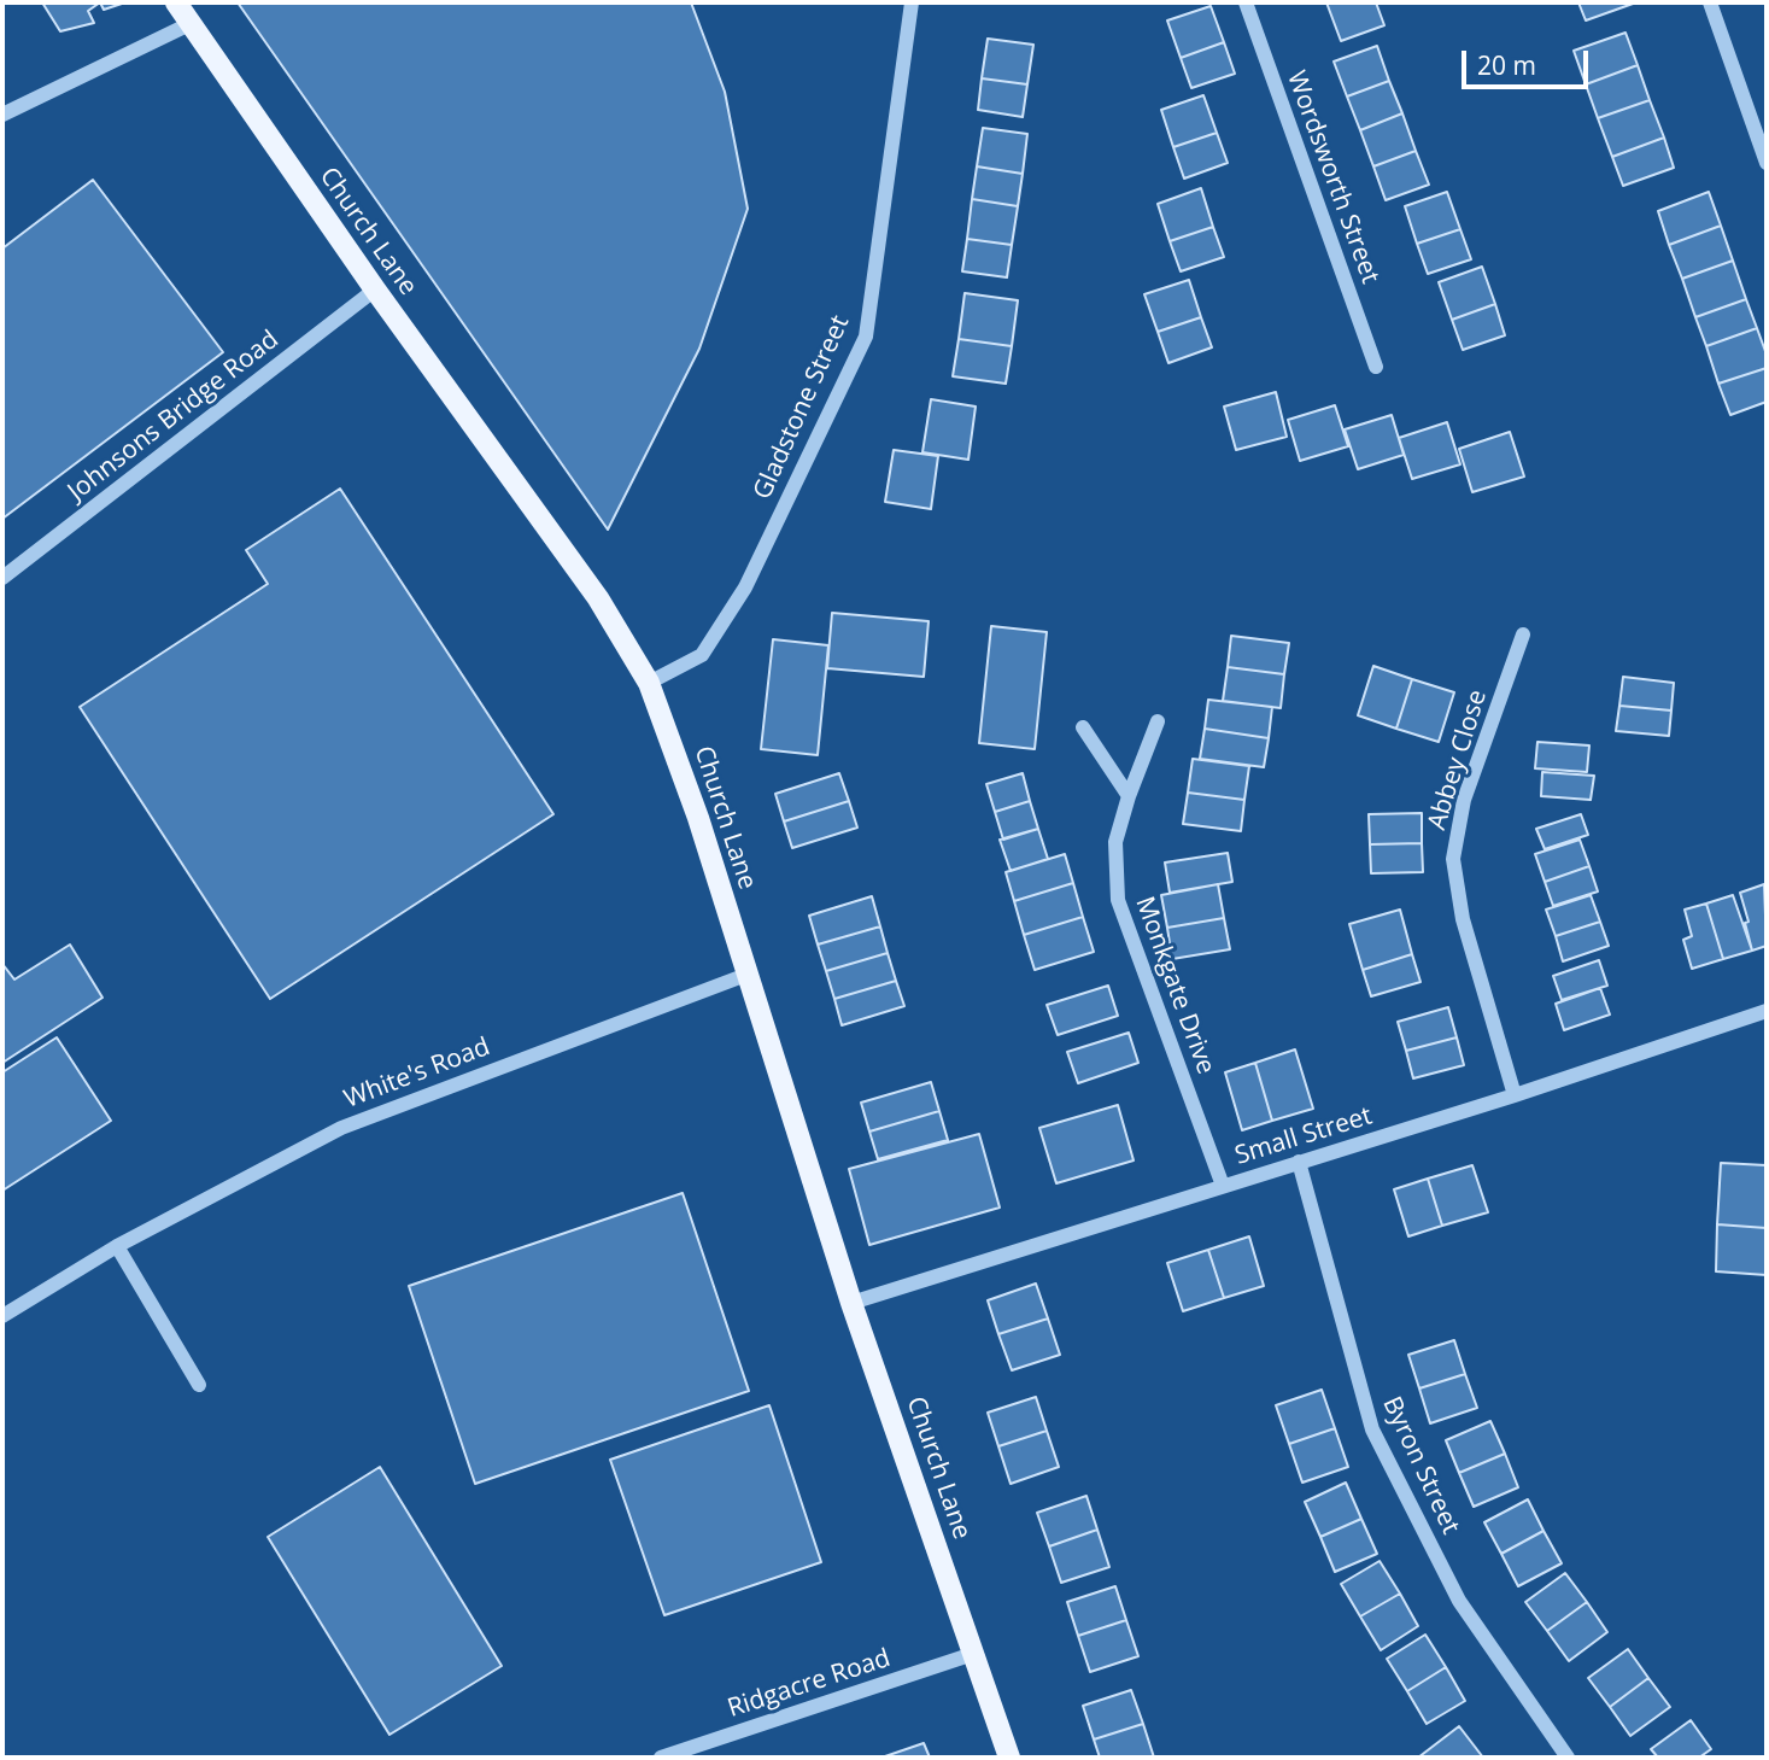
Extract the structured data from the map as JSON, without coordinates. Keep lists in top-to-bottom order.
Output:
{
  "streets": {
    "main road": ["Church Lane"],
    "street": [
      "Wordsworth Street",
      "Gladstone Street",
      "Johnsons Bridge Road",
      "Abbey Close",
      "Monkgate Drive",
      "White's Road",
      "Small Street",
      "Byron Street",
      "Ridgacre Road"
    ]
  },
  "crossings": [
    ["Church Lane", "Gladstone Street"],
    ["Church Lane", "Johnsons Bridge Road"],
    ["Church Lane", "White's Road"],
    ["Church Lane", "Small Street"],
    ["Church Lane", "Ridgacre Road"],
    ["Abbey Close", "Small Street"],
    ["Monkgate Drive", "Small Street"],
    ["Small Street", "Byron Street"]
  ],
  "scale_bar": "20 m"
}
